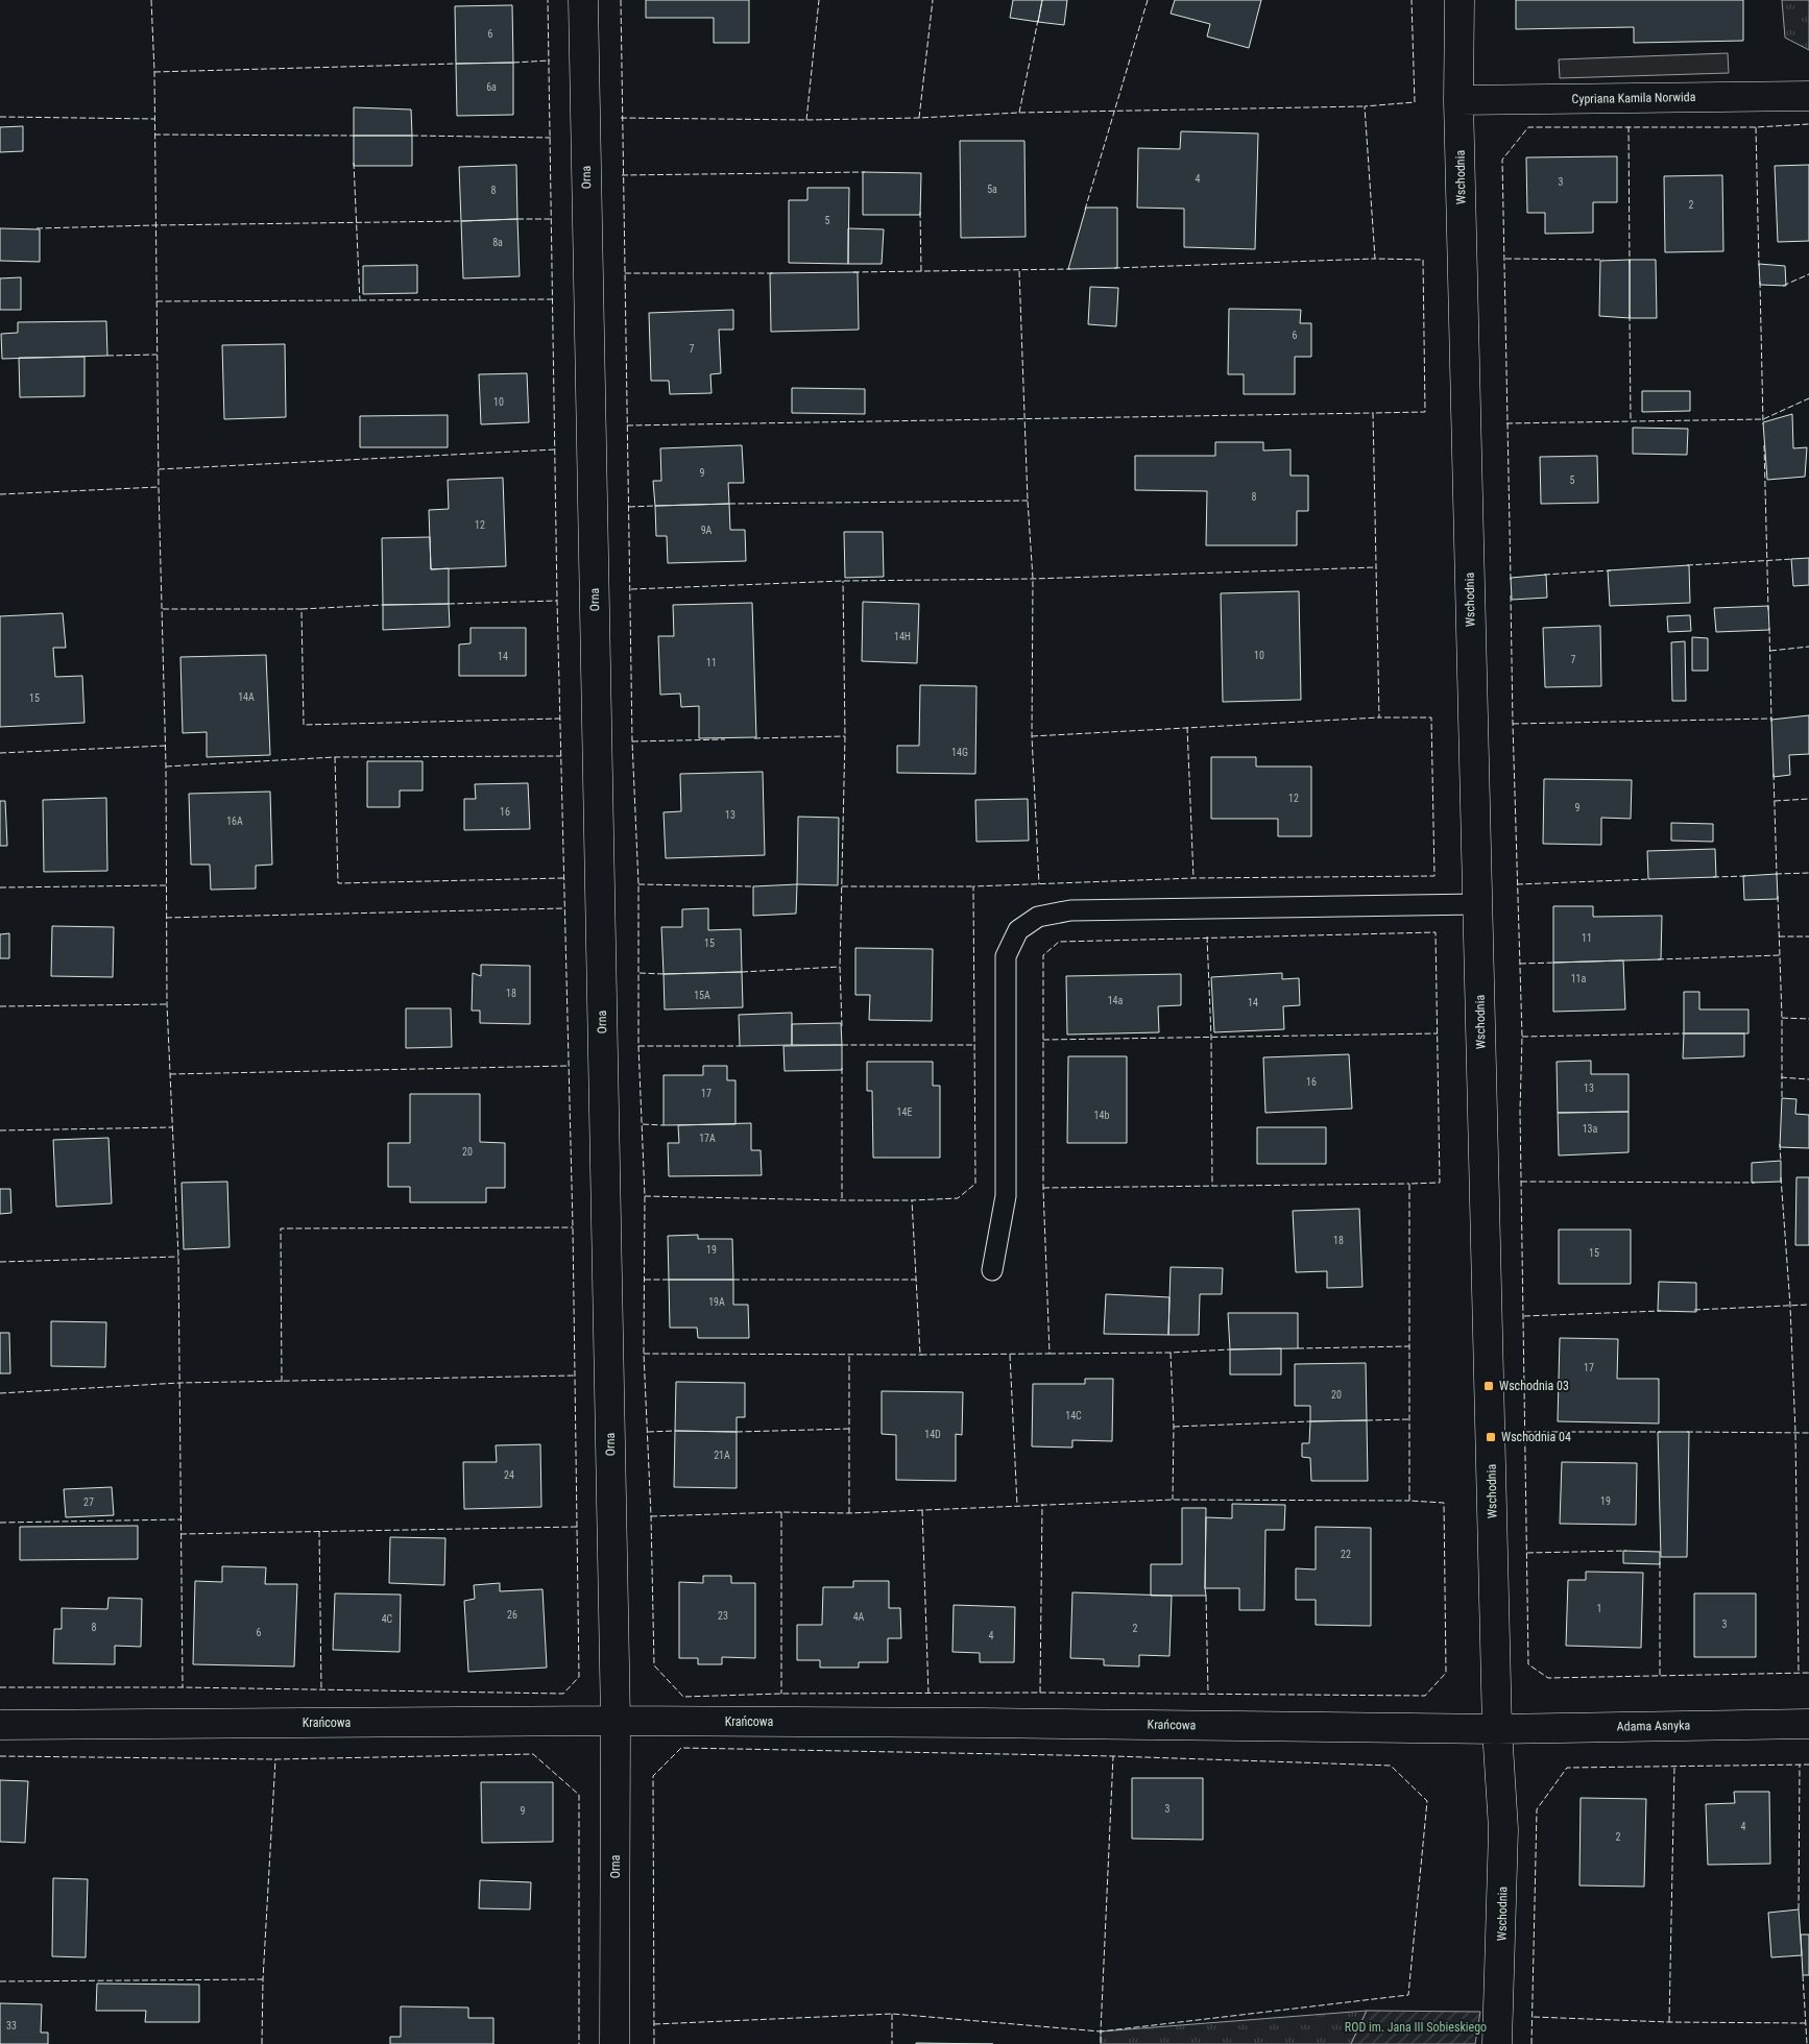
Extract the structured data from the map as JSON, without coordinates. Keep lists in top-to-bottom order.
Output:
{
  "streets": {
    "street": [
      "Cypriana Kamila Norwida",
      "Orna",
      "Wschodnia",
      "Krańcowa",
      "Adama Asnyka"
    ]
  },
  "crossings": [
    ["Cypriana Kamila Norwida", "Wschodnia"],
    ["Orna", "Krańcowa"],
    ["Wschodnia", "Krańcowa"],
    ["Wschodnia", "Adama Asnyka"],
    ["Krańcowa", "Adama Asnyka"]
  ],
  "parks": ["ROD im. Jana III Sobieskiego"],
  "places": {
    "transit": ["Wschodnia 03", "Wschodnia 04"]
  },
  "house_numbers": [
    "6",
    "6a",
    "4",
    "3",
    "5a",
    "8",
    "2",
    "5",
    "8a",
    "6",
    "7",
    "10",
    "9",
    "5",
    "8",
    "12",
    "9A",
    "14H",
    "10",
    "14",
    "7",
    "11",
    "14A",
    "15",
    "14G",
    "12",
    "9",
    "16",
    "13",
    "16A",
    "11",
    "15",
    "11a",
    "18",
    "15A",
    "14a",
    "14",
    "16",
    "13",
    "17",
    "14E",
    "14b",
    "13a",
    "17A",
    "20",
    "18",
    "19",
    "15",
    "19A",
    "17",
    "20",
    "14C",
    "14D",
    "21A",
    "24",
    "19",
    "27",
    "22",
    "1",
    "26",
    "23",
    "4A",
    "4C",
    "3",
    "8",
    "2",
    "6",
    "4",
    "3",
    "9",
    "4",
    "2",
    "33"
  ]
}
